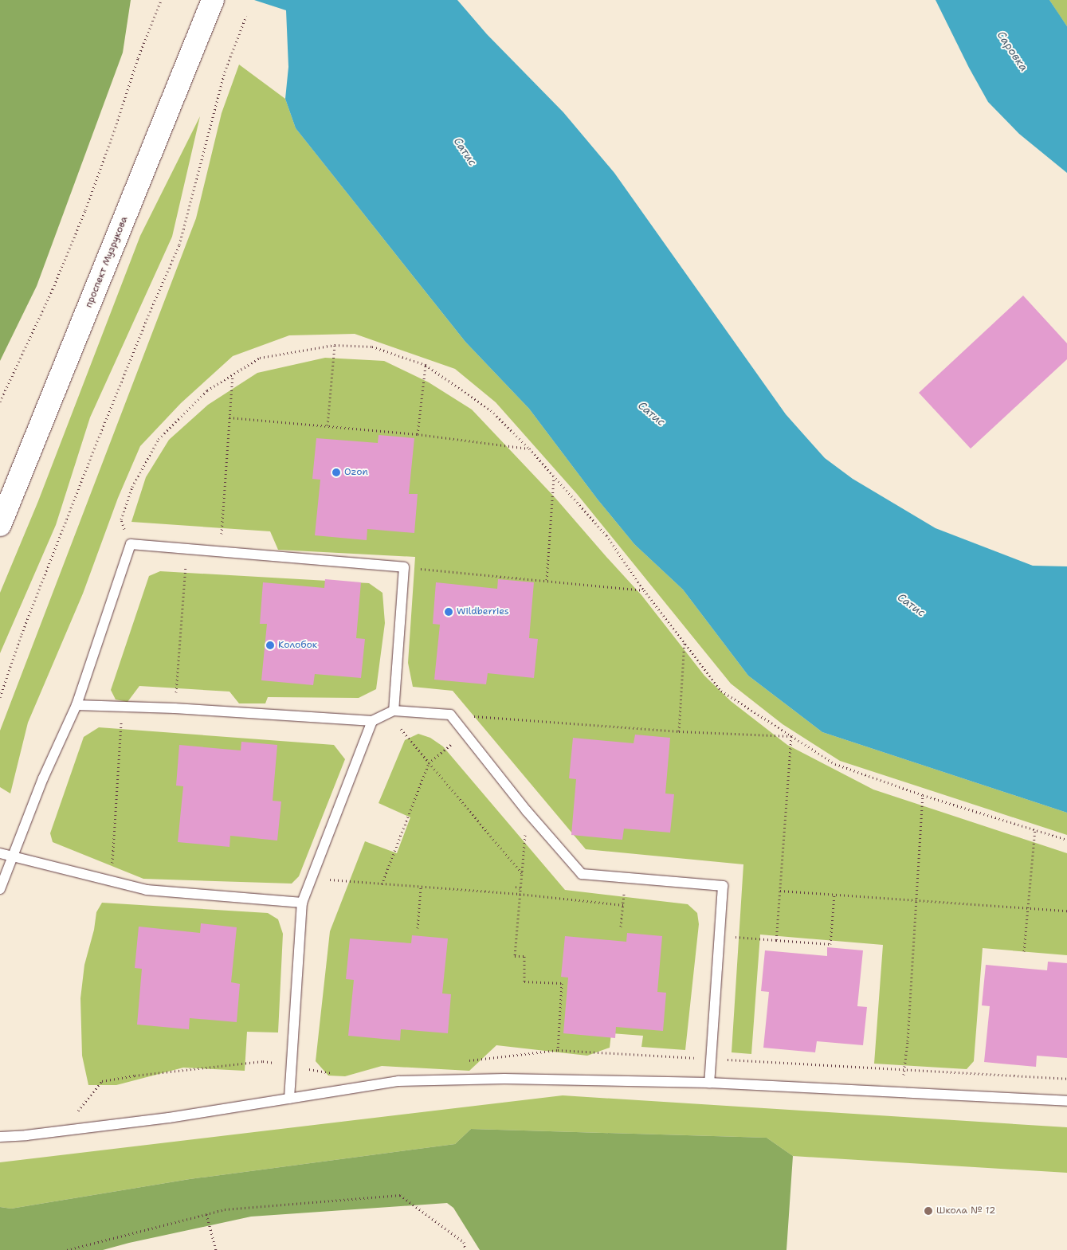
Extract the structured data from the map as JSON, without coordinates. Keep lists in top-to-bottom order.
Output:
{
  "streets": {
    "main road": ["проспект Музрукова"]
  },
  "water": ["Саровка", "Сатис"],
  "places": [
    "Ozon",
    "Wildberries",
    "Колобок",
    "Школа № 12"
  ]
}
